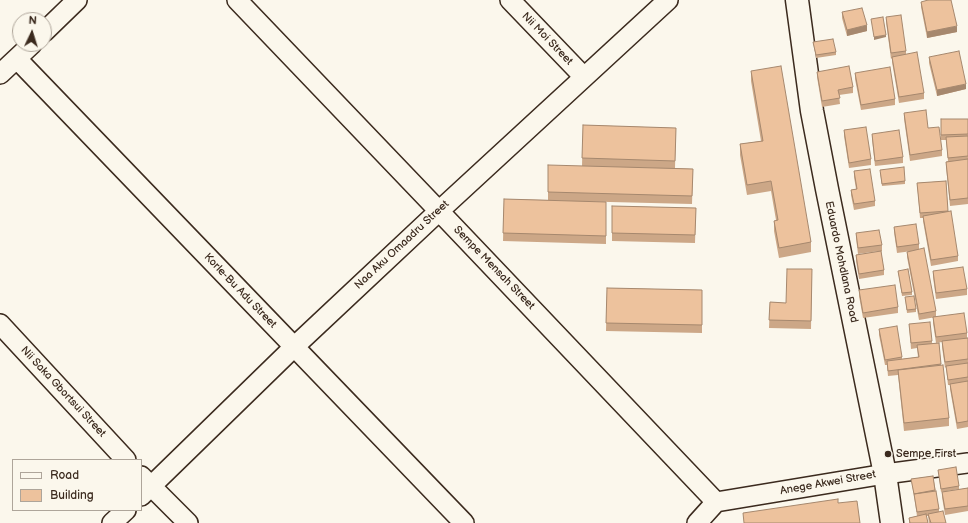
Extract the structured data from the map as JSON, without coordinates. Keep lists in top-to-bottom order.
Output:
{
  "streets": {
    "main road": ["Eduardo Mohdlana Road"],
    "street": [
      "Nii Moi Street",
      "Naa Aku Omaadru Street",
      "Sempe Mensah Street",
      "Korle-Bu Adu Street",
      "Nii Saka Gbortsui Street",
      "Anege Akwei Street"
    ]
  },
  "crossings": [
    ["Nii Moi Street", "Naa Aku Omaadru Street"],
    ["Naa Aku Omaadru Street", "Sempe Mensah Street"],
    ["Naa Aku Omaadru Street", "Korle-Bu Adu Street"],
    ["Eduardo Mohdlana Road", "Anege Akwei Street"],
    ["Sempe Mensah Street", "Anege Akwei Street"]
  ],
  "places": ["Sempe First"],
  "legend": ["Road", "Building"],
  "north": "top"
}
